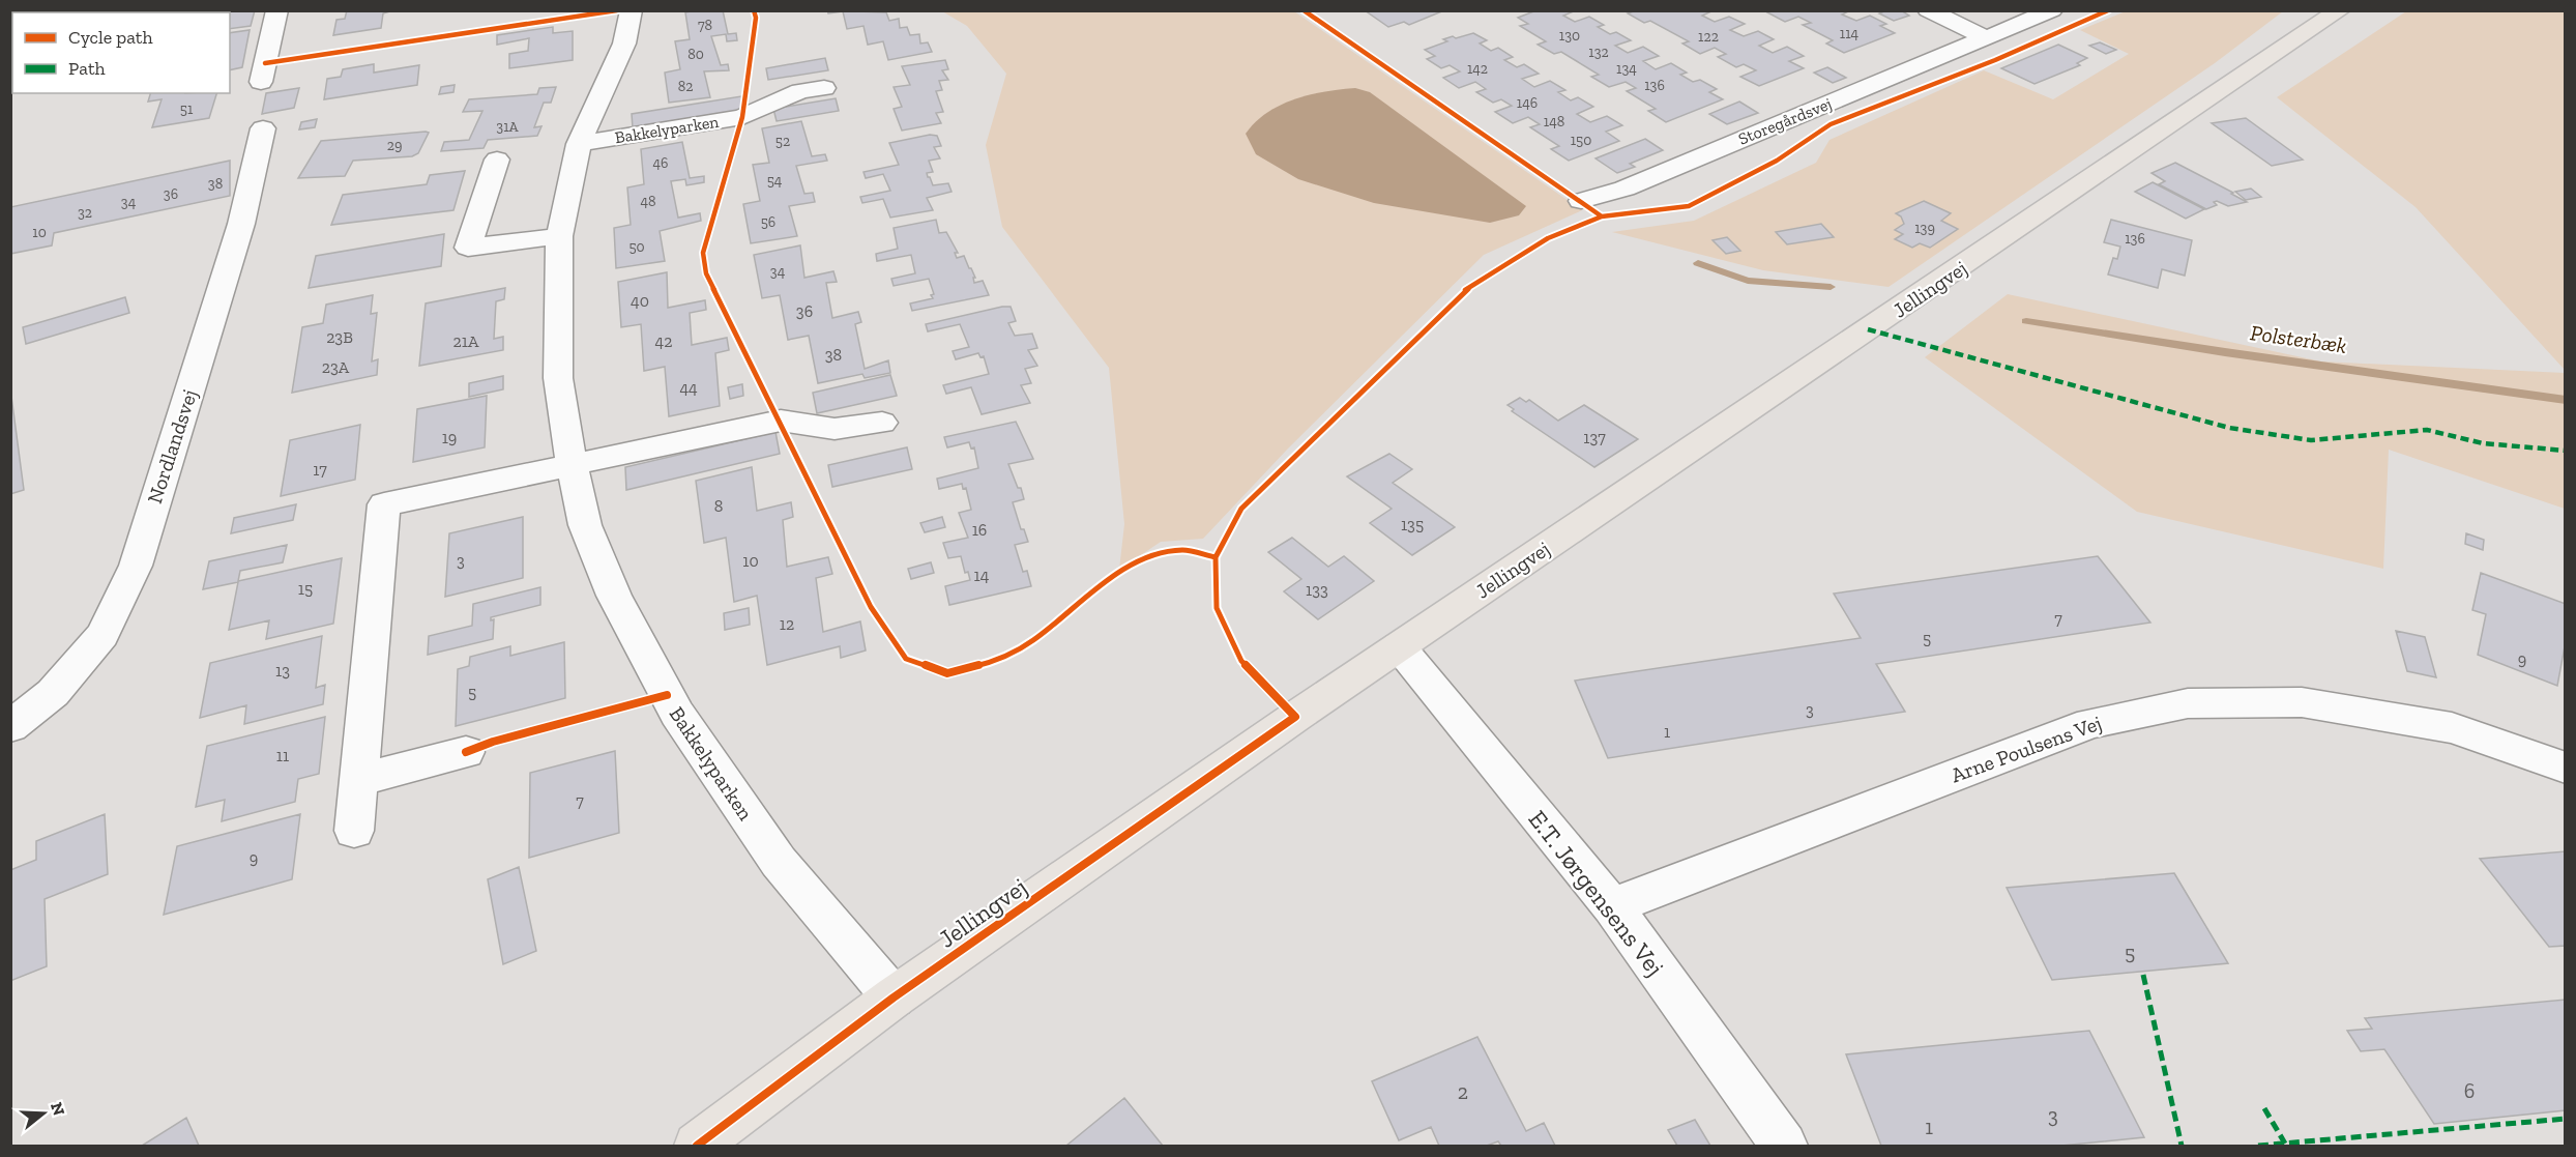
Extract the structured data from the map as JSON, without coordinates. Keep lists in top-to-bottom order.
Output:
{
  "streets": {
    "main road": ["Jellingvej"],
    "street": [
      "Storegårdsvej",
      "Bakkelyparken",
      "Nordlandsvej",
      "Arne Poulsens Vej",
      "E.T. Jørgensens Vej"
    ]
  },
  "crossings": [
    ["Bakkelyparken", "Jellingvej"],
    ["Jellingvej", "E.T. Jørgensens Vej"],
    ["Arne Poulsens Vej", "E.T. Jørgensens Vej"]
  ],
  "water": ["Polsterbæk"],
  "house_numbers": [
    "78",
    "114",
    "130",
    "122",
    "132",
    "80",
    "142",
    "134",
    "136",
    "82",
    "146",
    "51",
    "148",
    "31A",
    "150",
    "52",
    "29",
    "46",
    "54",
    "38",
    "36",
    "48",
    "34",
    "32",
    "56",
    "139",
    "10",
    "136",
    "50",
    "34",
    "40",
    "36",
    "23B",
    "21A",
    "42",
    "38",
    "23A",
    "44",
    "19",
    "137",
    "17",
    "8",
    "135",
    "16",
    "3",
    "10",
    "14",
    "15",
    "133",
    "7",
    "12",
    "5",
    "9",
    "13",
    "5",
    "3",
    "1",
    "11",
    "7",
    "9",
    "5",
    "6",
    "2",
    "3",
    "1"
  ],
  "legend": ["Cycle path", "Path"],
  "north": "right"
}
